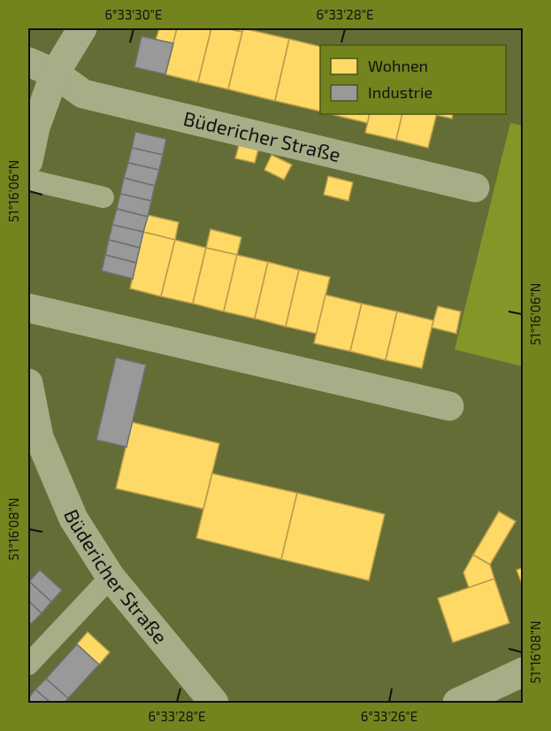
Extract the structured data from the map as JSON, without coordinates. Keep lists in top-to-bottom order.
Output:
{
  "streets": {
    "street": ["Büdericher Straße"]
  },
  "legend": ["Wohnen", "Industrie"],
  "coordinates": [
    "6°33'30\"E",
    "6°33'28\"E",
    "51°16'06\"N",
    "51°16'08\"N",
    "6°33'26\"E"
  ]
}
